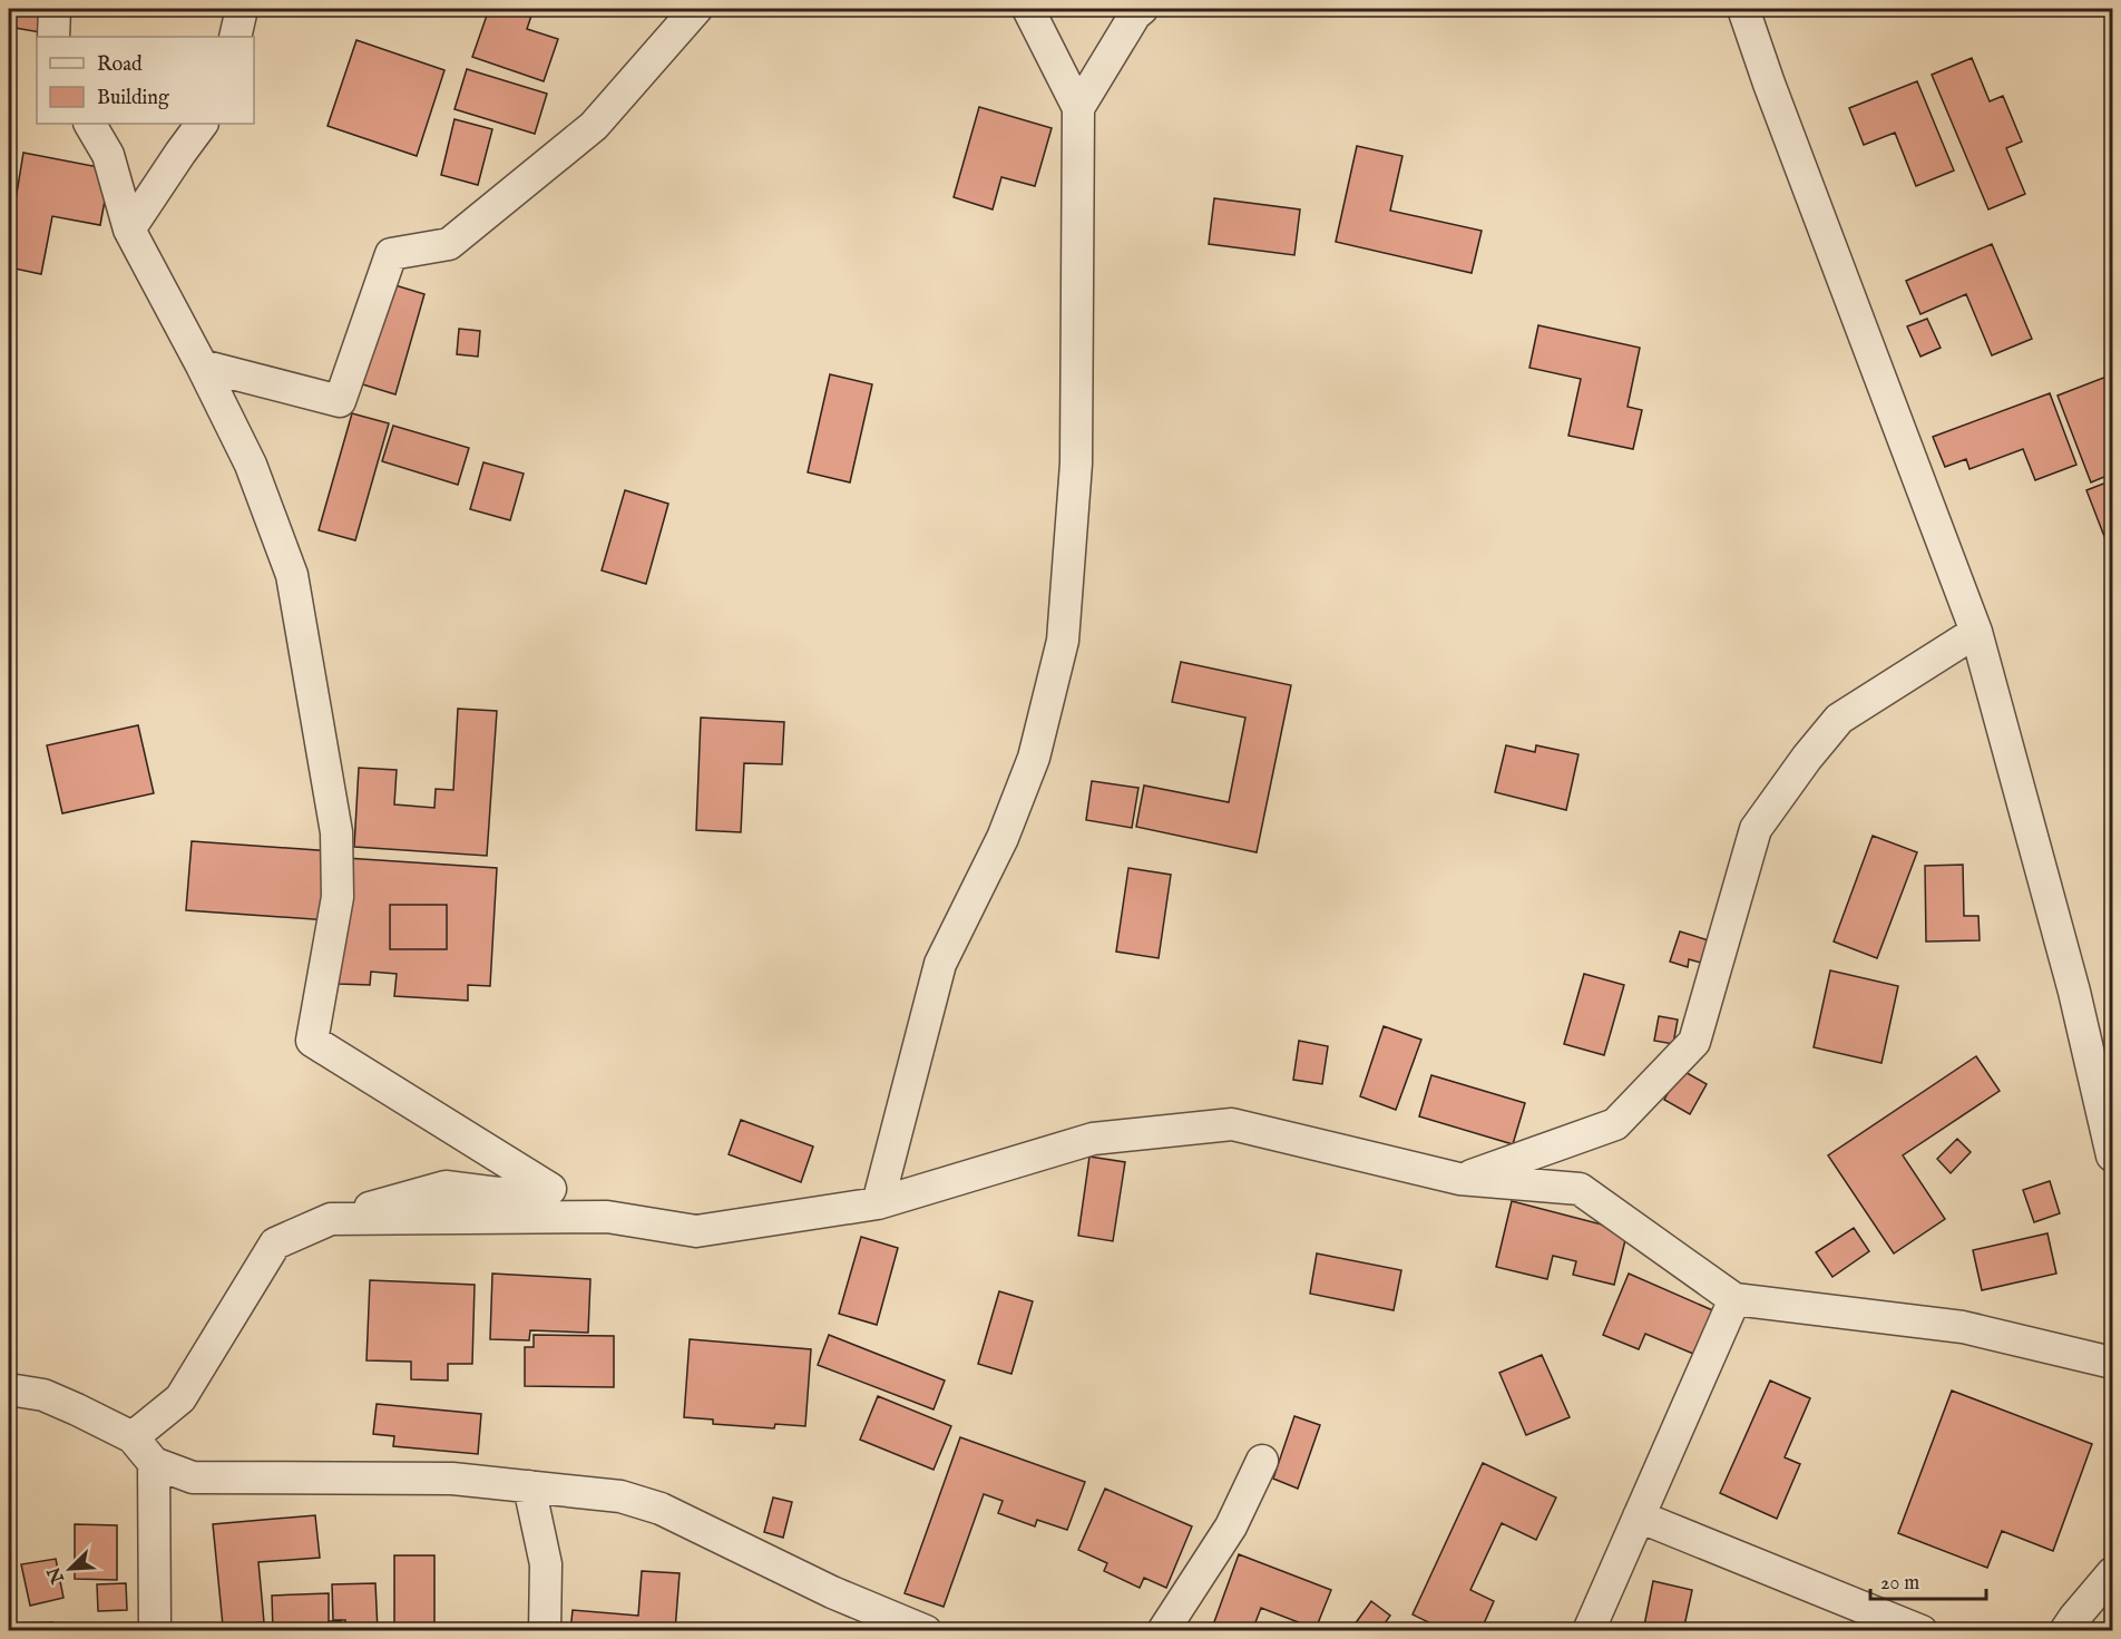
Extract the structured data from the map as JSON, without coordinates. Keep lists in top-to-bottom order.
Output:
{
  "legend": ["Road", "Building"],
  "scale_bar": "20 m",
  "north": "bottom left"
}
